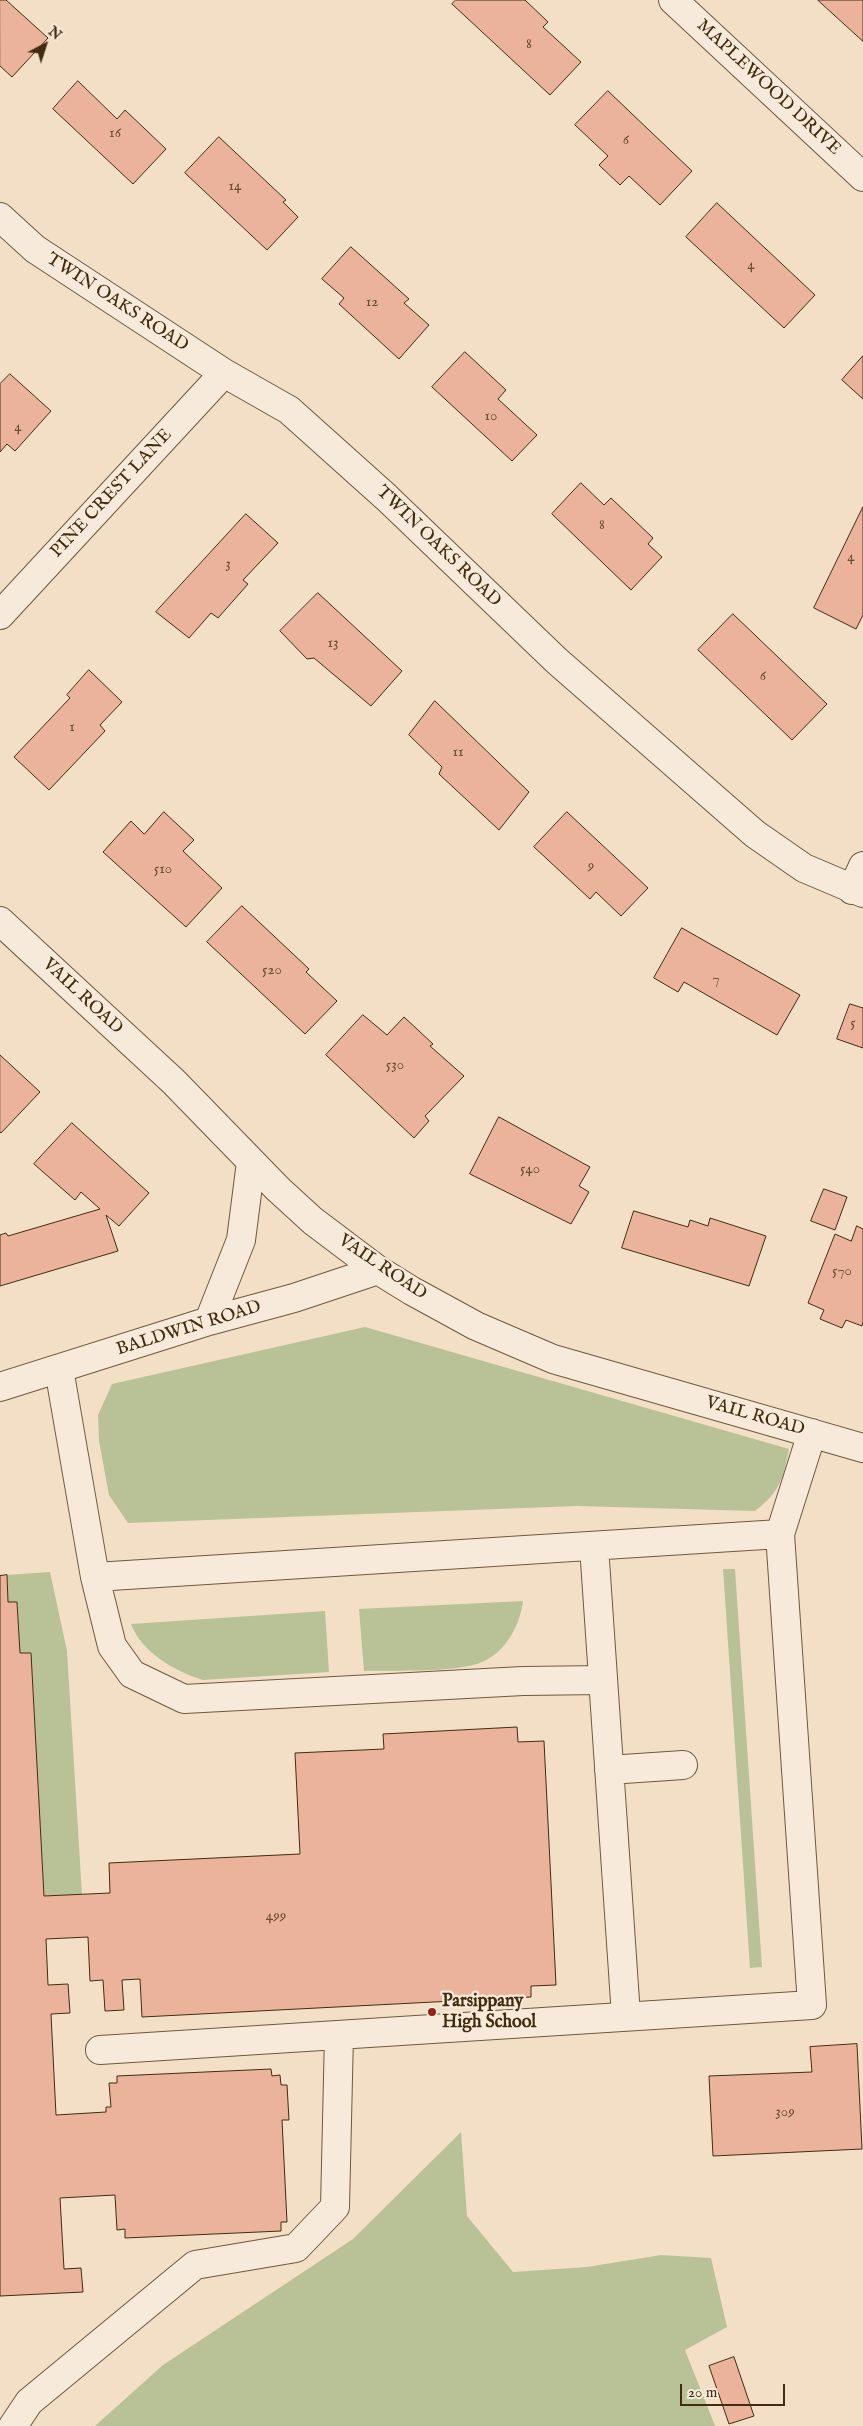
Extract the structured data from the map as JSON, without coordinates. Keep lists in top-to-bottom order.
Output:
{
  "streets": {
    "street": [
      "MAPLEWOOD DRIVE",
      "TWIN OAKS ROAD",
      "PINE CREST LANE",
      "VAIL ROAD",
      "BALDWIN ROAD"
    ]
  },
  "crossings": [
    ["TWIN OAKS ROAD", "PINE CREST LANE"],
    ["VAIL ROAD", "BALDWIN ROAD"]
  ],
  "places": ["Parsippany High School"],
  "house_numbers": [
    "8",
    "16",
    "6",
    "14",
    "4",
    "12",
    "10",
    "4",
    "8",
    "4",
    "3",
    "13",
    "6",
    "1",
    "11",
    "9",
    "510",
    "520",
    "7",
    "5",
    "530",
    "540",
    "570",
    "499",
    "309"
  ],
  "scale_bar": "20 m",
  "north": "top right"
}
